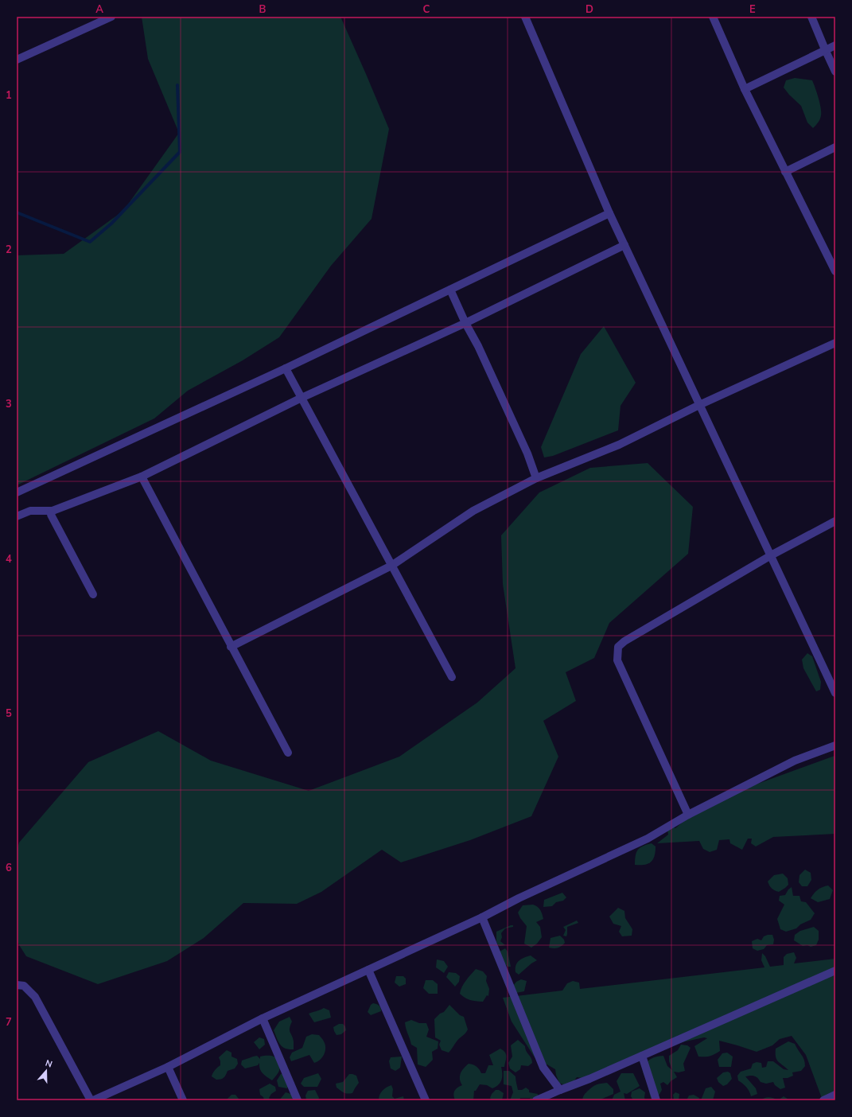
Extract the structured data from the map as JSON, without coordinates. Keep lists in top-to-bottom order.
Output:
{
  "north": "top",
  "grid": {
    "columns": [
      "A",
      "B",
      "C",
      "D",
      "E"
    ],
    "rows": [
      "1",
      "2",
      "3",
      "4",
      "5",
      "6",
      "7"
    ]
  }
}
